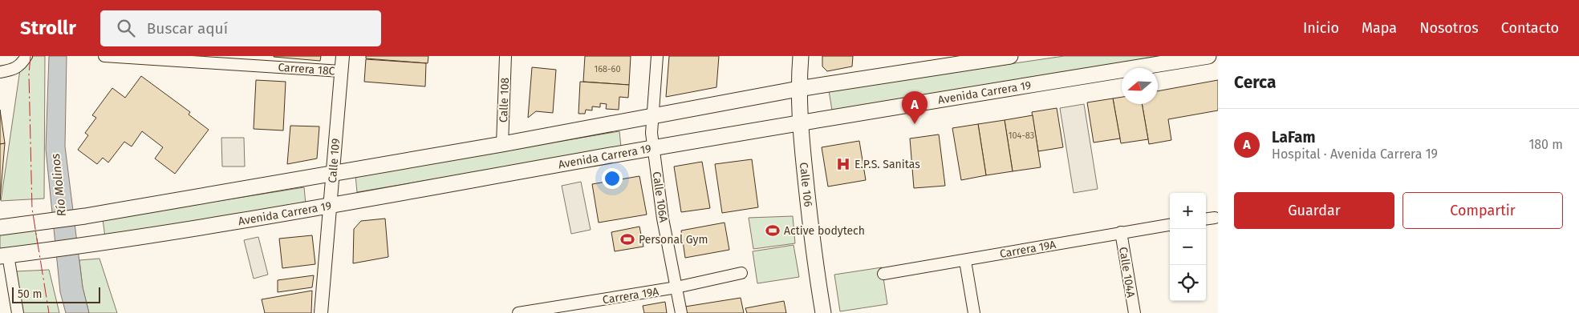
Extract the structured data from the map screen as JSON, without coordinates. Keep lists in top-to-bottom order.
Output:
{
  "streets": {
    "main road": ["Avenida Carrera 19", "Calle 106"],
    "street": [
      "Carrera 18C",
      "Calle 108",
      "Calle 109",
      "Calle 106A",
      "Carrera 19A",
      "Calle 104A"
    ]
  },
  "crossings": [
    ["Carrera 18C", "Calle 109"],
    ["Avenida Carrera 19", "Calle 109"],
    ["Avenida Carrera 19", "Calle 106"],
    ["Avenida Carrera 19", "Calle 106A"],
    ["Calle 106A", "Carrera 19A"],
    ["Carrera 19A", "Calle 104A"]
  ],
  "water": ["Río Molinos"],
  "places": {
    "hospital": ["E.P.S. Sanitas"],
    "sports": ["Active bodytech", "Personal Gym"]
  },
  "house_numbers": ["168-60", "104-83"],
  "scale_bar": "50 m",
  "north": "left",
  "page": {
    "header": "Strollr",
    "search": "Buscar aquí",
    "nav": [
      "Inicio",
      "Mapa",
      "Nosotros",
      "Contacto"
    ],
    "heading": "Cerca",
    "pins": "A",
    "list": [
      {
        "mark": "A",
        "name": "LaFam",
        "note": "Hospital · Avenida Carrera 19",
        "value": "180 m"
      }
    ],
    "buttons": ["Guardar", "Compartir"],
    "map_buttons": ["+", "−"],
    "scale": "50 m"
  }
}
